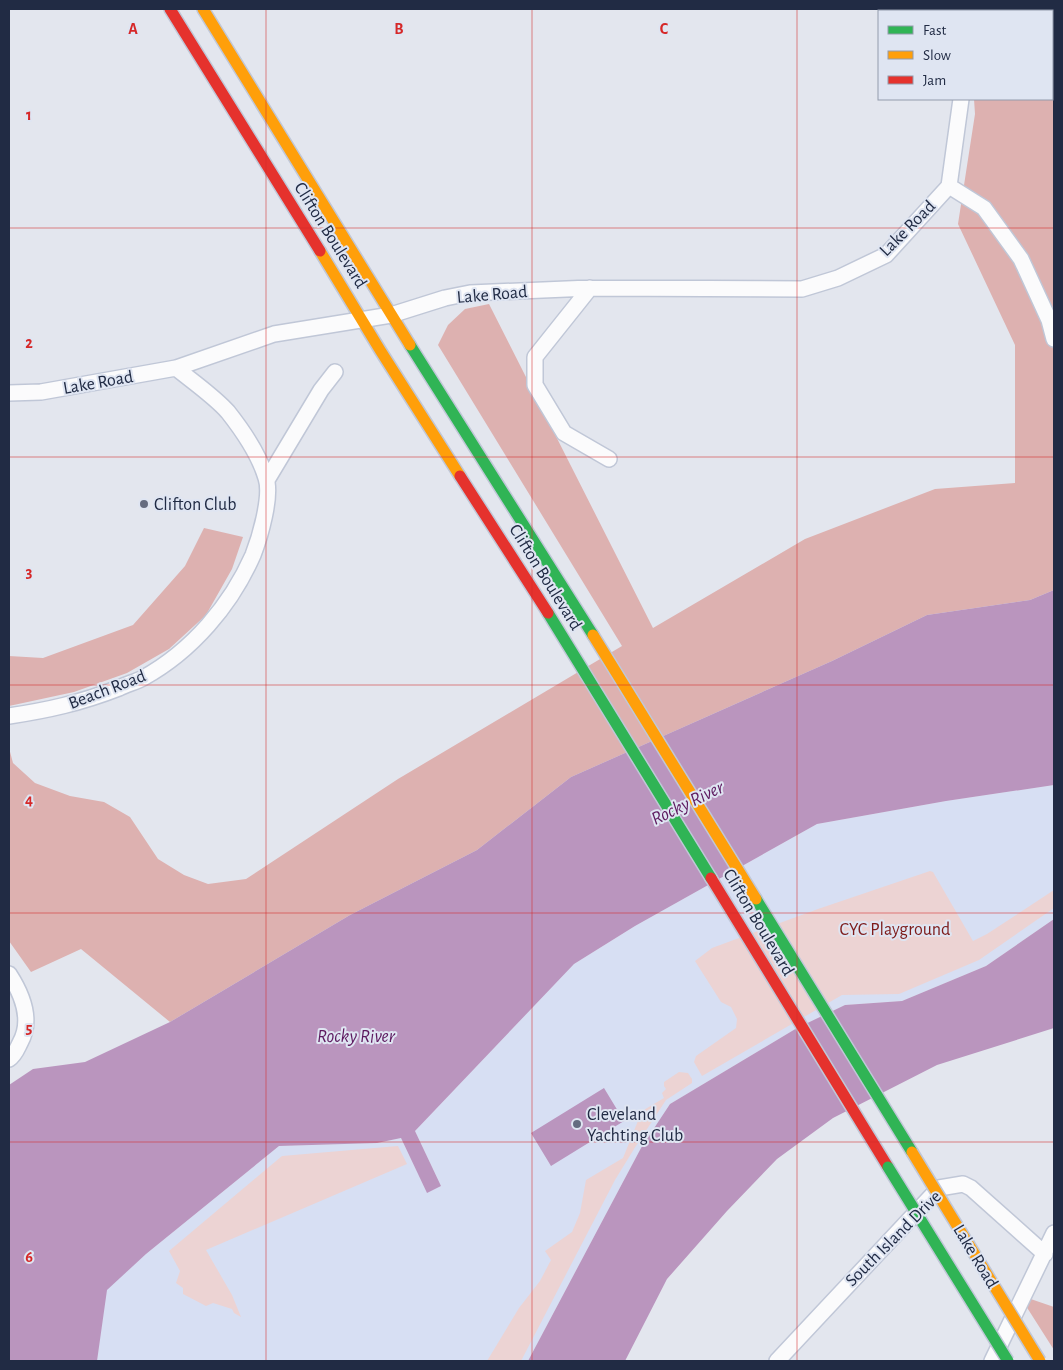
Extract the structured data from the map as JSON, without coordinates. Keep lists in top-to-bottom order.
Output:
{
  "streets": {
    "main road": ["Lake Road", "Clifton Boulevard"],
    "street": ["Beach Road", "South Island Drive"]
  },
  "crossings": [
    ["Lake Road", "Clifton Boulevard"],
    ["Lake Road", "Beach Road"]
  ],
  "water": ["Rocky River"],
  "parks": ["CYC Playground"],
  "places": ["Clifton Club", "Cleveland Yachting Club"],
  "legend": ["Fast", "Slow", "Jam"],
  "grid": {
    "columns": ["A", "B", "C"],
    "rows": [
      "1",
      "2",
      "3",
      "4",
      "5",
      "6"
    ]
  }
}
